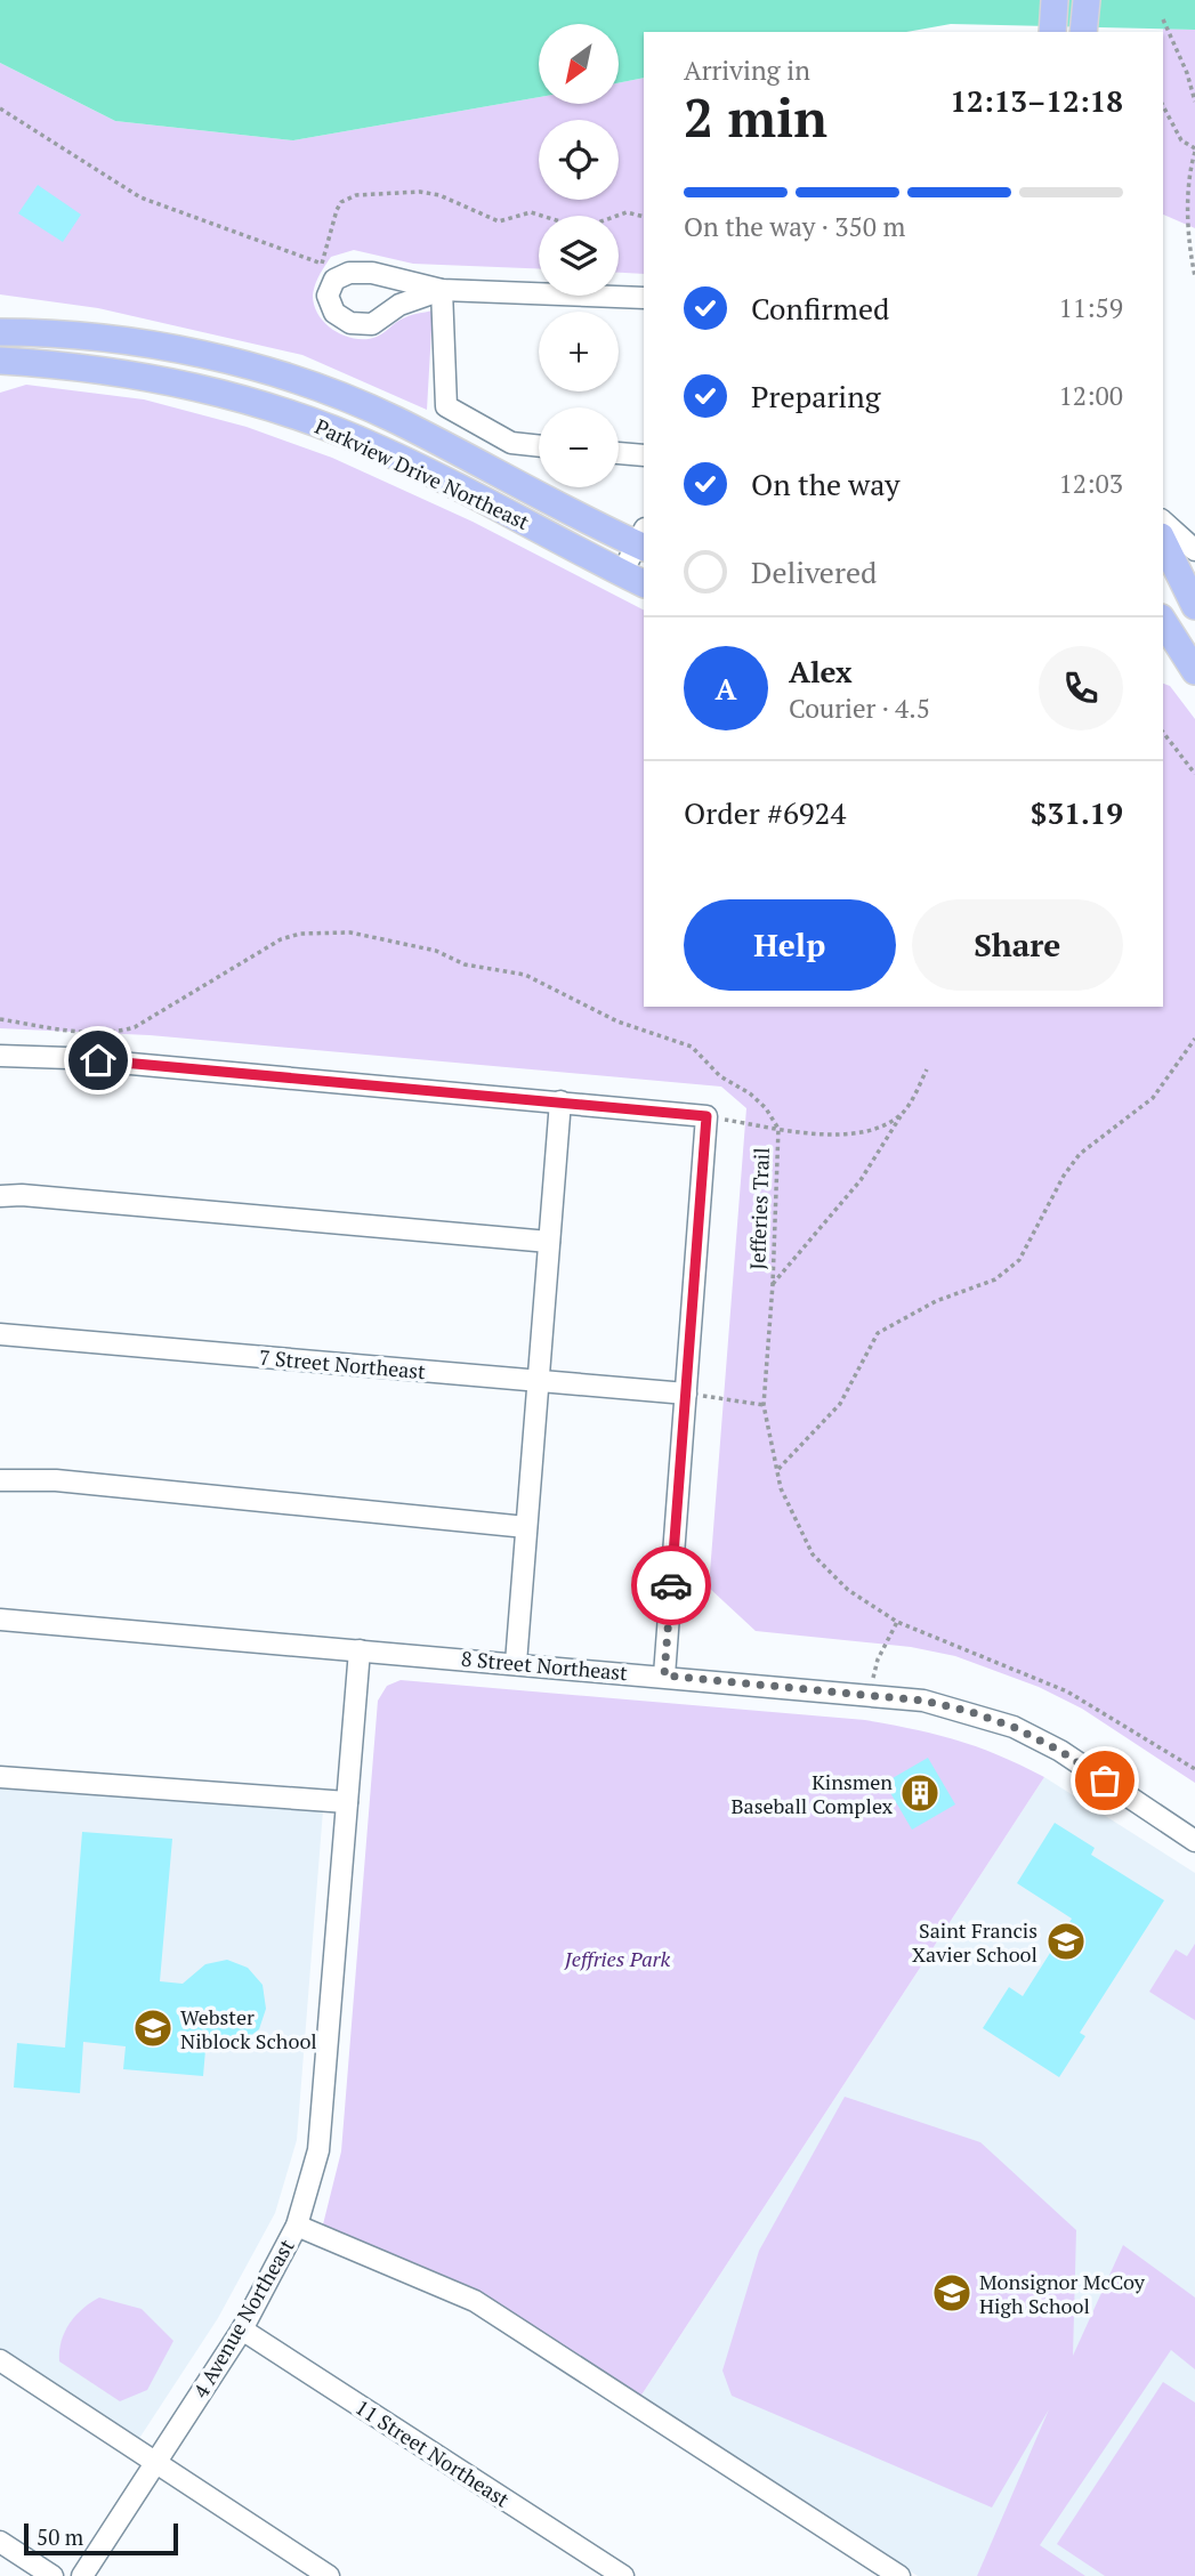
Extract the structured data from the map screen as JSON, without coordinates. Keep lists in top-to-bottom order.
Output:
{
  "streets": {
    "main road": ["Parkview Drive Northeast"],
    "street": [
      "7 Street Northeast",
      "8 Street Northeast",
      "4 Avenue Northeast",
      "11 Street Northeast"
    ],
    "path": ["Jefferies Trail"]
  },
  "crossings": [
    ["8 Street Northeast", "4 Avenue Northeast"],
    ["4 Avenue Northeast", "11 Street Northeast"]
  ],
  "parks": ["Jeffries Park"],
  "places": {
    "building": ["Kinsmen Baseball Complex"],
    "school or university": ["Saint Francis Xavier School", "Webster Niblock School", "Monsignor McCoy High School"]
  },
  "scale_bar": "50 m",
  "north": "bottom left",
  "page": {
    "map_buttons": ["+", "−"],
    "heading": ["2 min", "Arriving in", "12:13–12:18"],
    "panel": [
      "Alex",
      "Courier · 4.5",
      "Order #6924",
      "$31.19"
    ],
    "bar": "On the way · 350 m",
    "list": [
      ["Confirmed", "11:59"],
      ["Preparing", "12:00"],
      ["On the way", "12:03"],
      "Delivered"
    ],
    "round": "A",
    "buttons": ["Help", "Share"],
    "scale": "50 m"
  }
}
